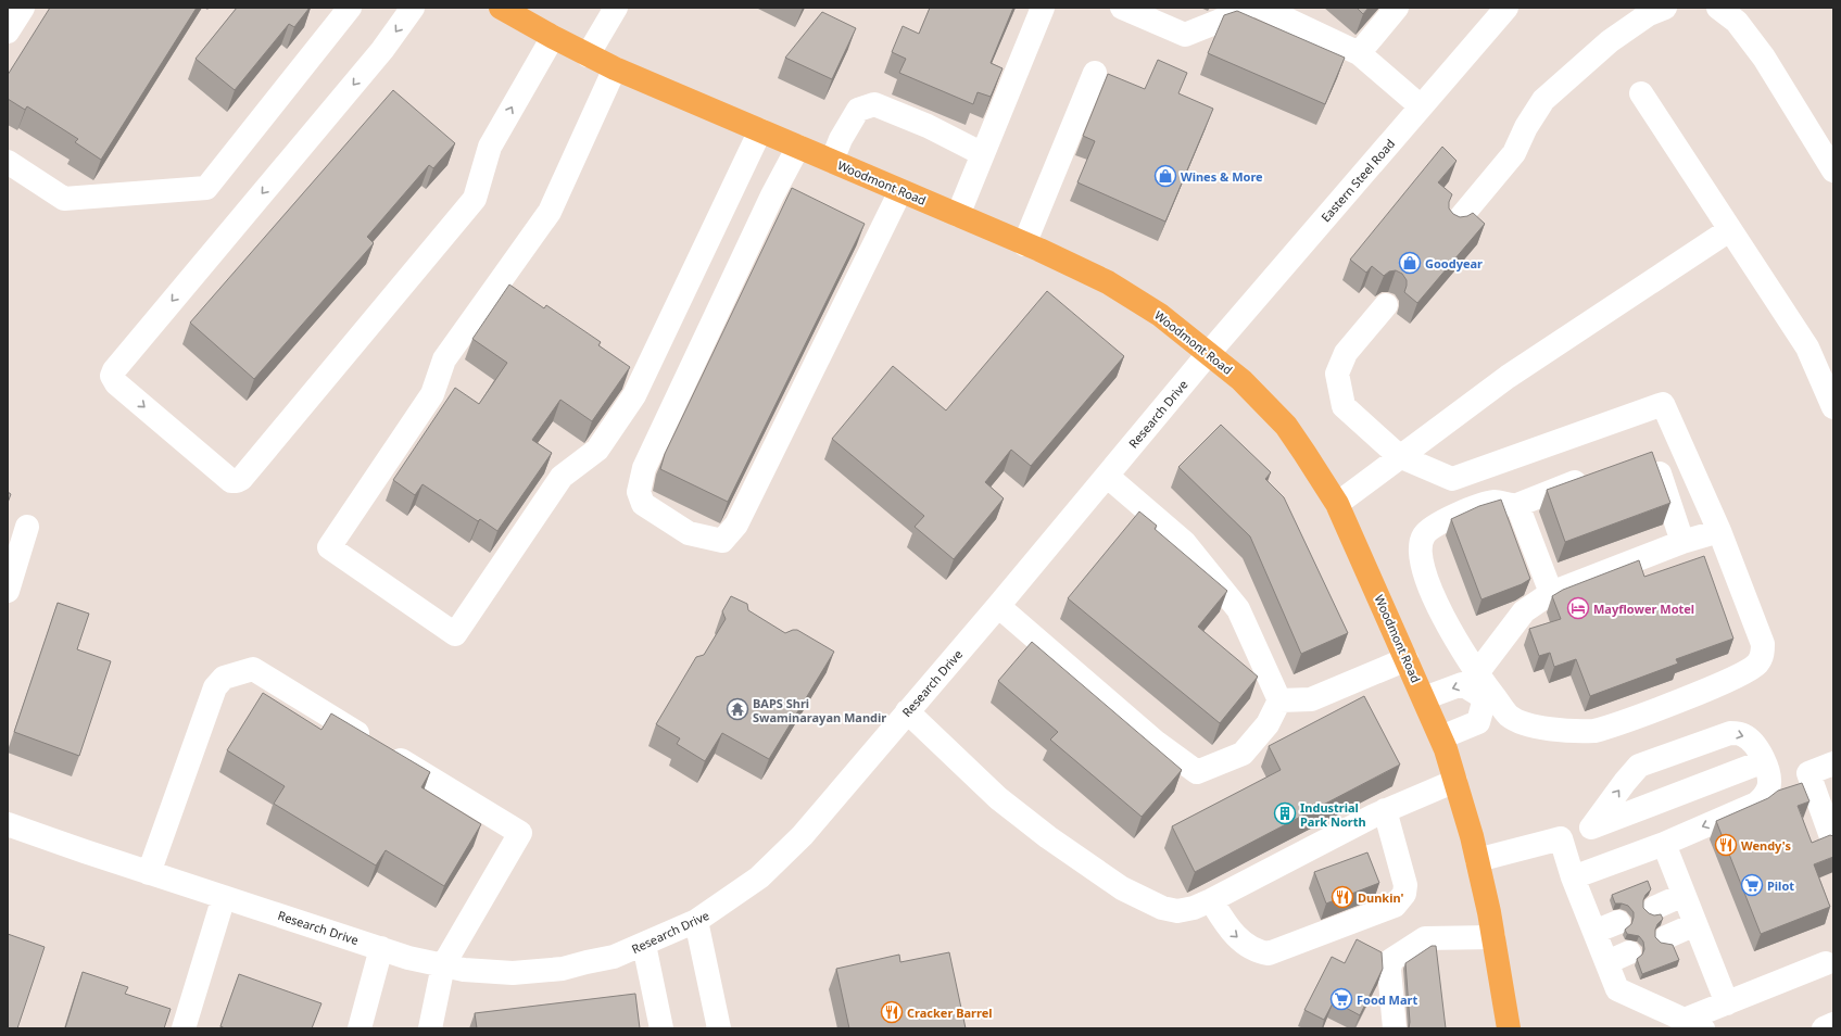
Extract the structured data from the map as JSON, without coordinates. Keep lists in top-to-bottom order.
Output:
{
  "streets": {
    "main road": ["Woodmont Road"],
    "street": ["Eastern Steel Road", "Research Drive"]
  },
  "crossings": [
    ["Eastern Steel Road", "Woodmont Road"],
    ["Eastern Steel Road", "Research Drive"],
    ["Woodmont Road", "Research Drive"]
  ],
  "places": {
    "shop": ["Wines & More", "Goodyear"],
    "hotel": ["Mayflower Motel"],
    "temple": ["BAPS Shri Swaminarayan Mandir"],
    "building": ["Industrial Park North"],
    "restaurant": ["Wendy's", "Dunkin'", "Cracker Barrel"],
    "supermarket": ["Pilot", "Food Mart"]
  }
}
